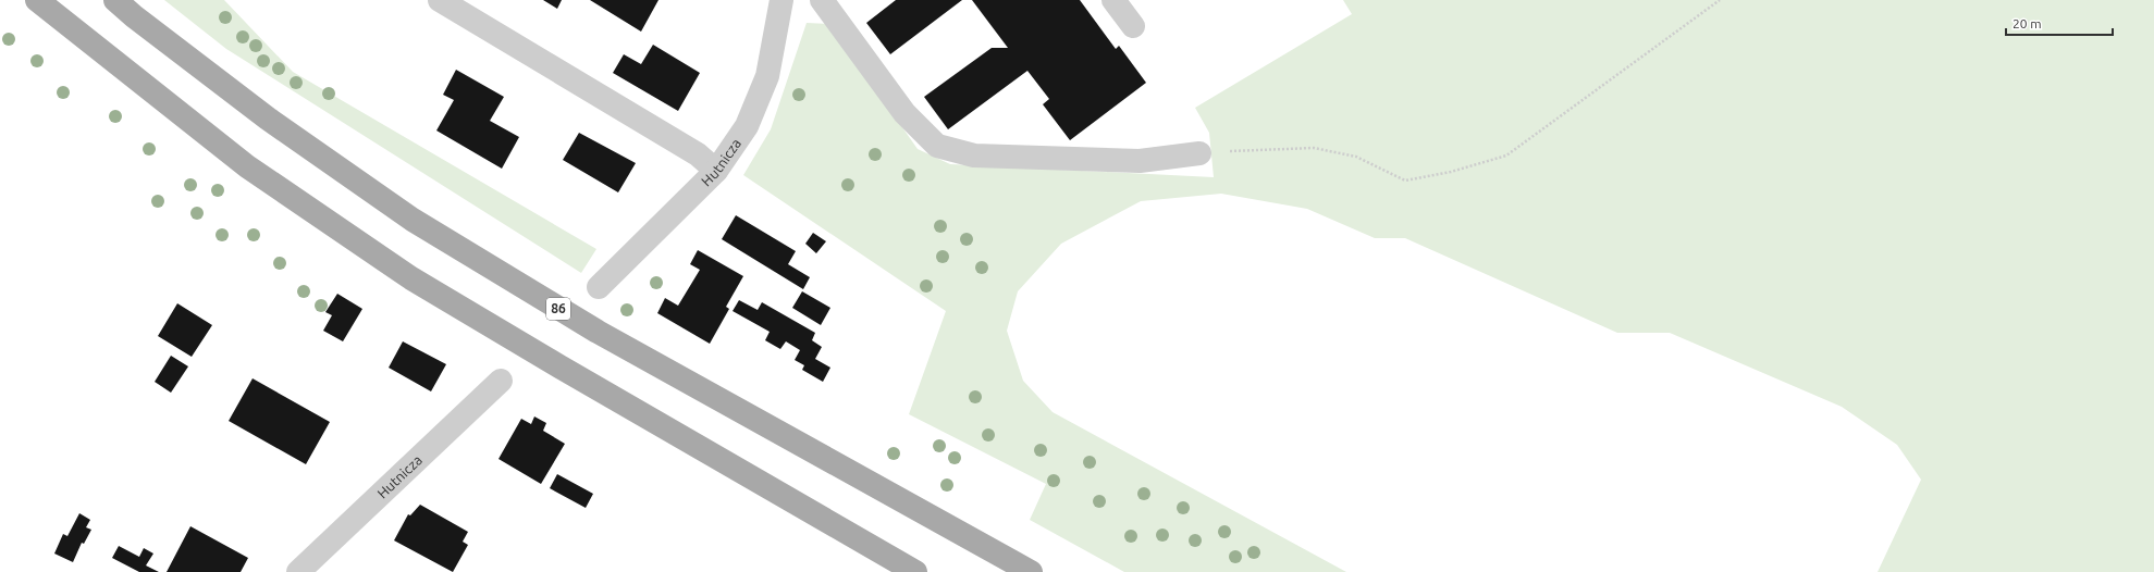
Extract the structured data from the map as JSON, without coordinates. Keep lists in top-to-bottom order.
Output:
{
  "streets": {
    "main road": ["86"],
    "street": ["Hutnicza"]
  },
  "scale_bar": "20 m"
}
